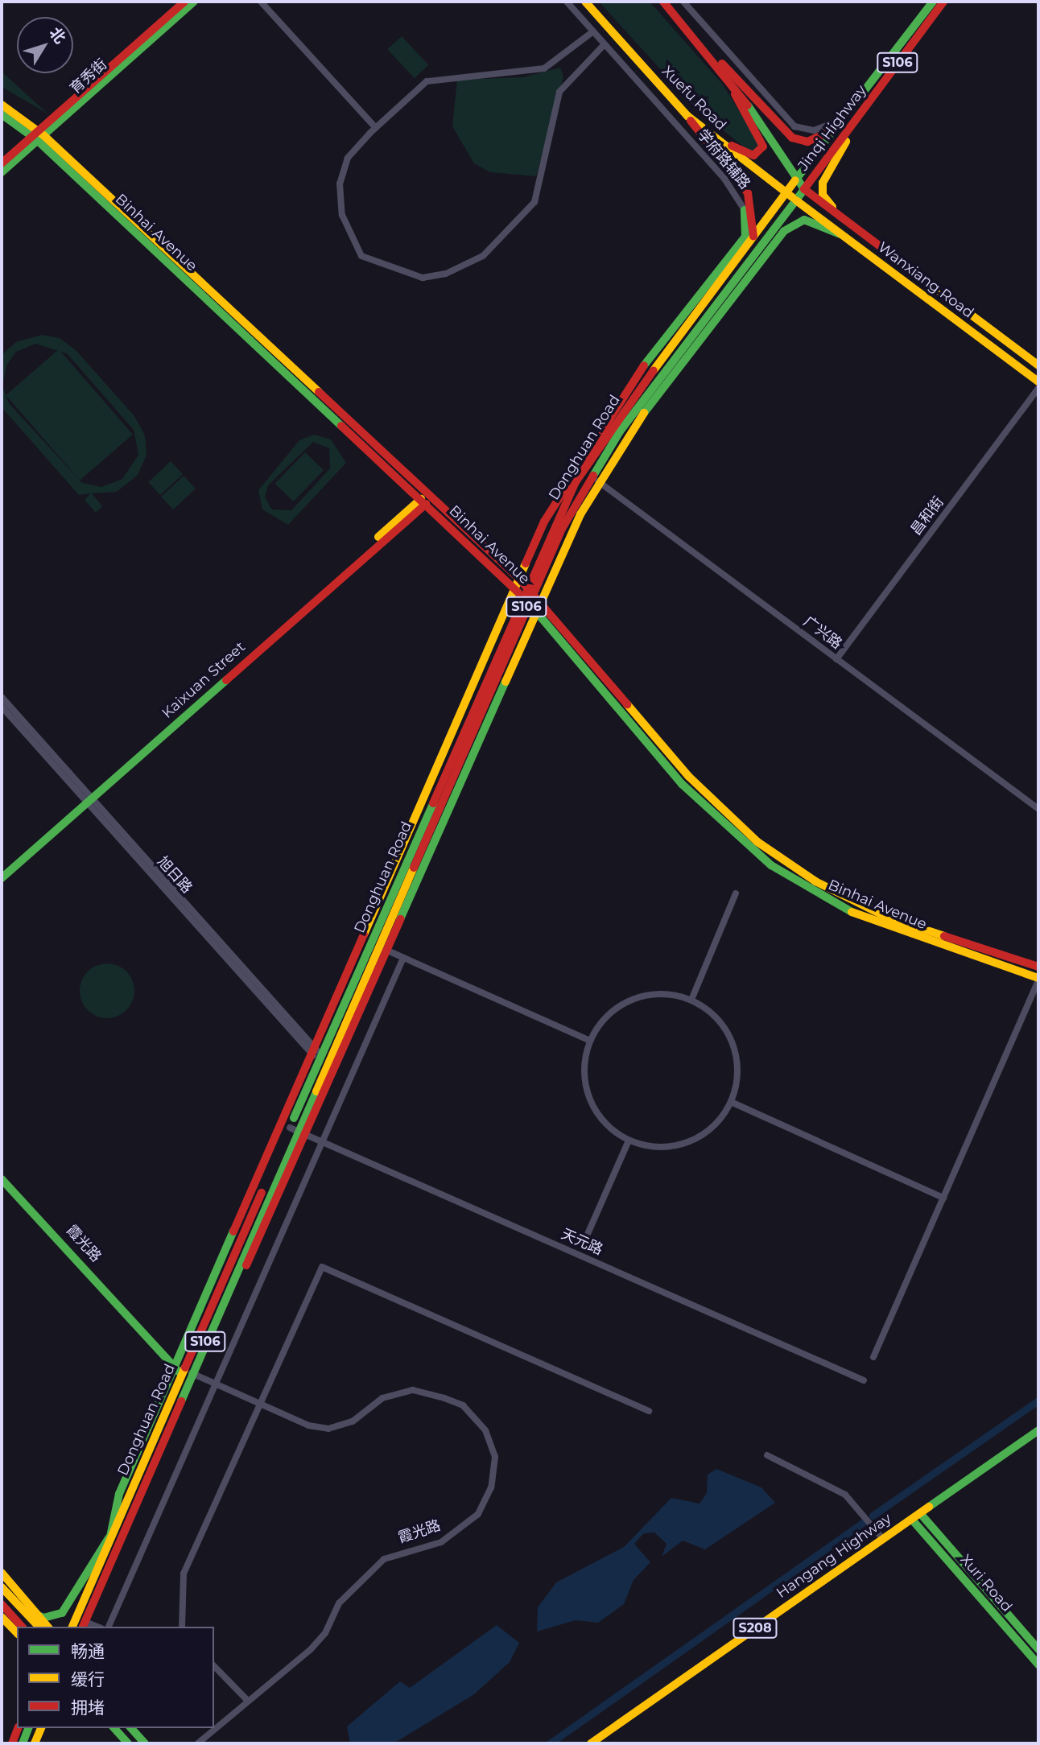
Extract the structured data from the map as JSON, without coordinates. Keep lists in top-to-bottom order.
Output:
{
  "streets": {
    "main road": [
      "S106",
      "育秀街",
      "Xuefu Road",
      "Jinqi Highway",
      "Binhai Avenue",
      "Wanxiang Road",
      "Donghuan Road",
      "Kaixuan Street",
      "霞光路",
      "Hangang Highway",
      "Xuri Road",
      "S208"
    ],
    "street": [
      "学府路辅路",
      "昌和街",
      "广兴路",
      "旭日路",
      "天元路"
    ]
  },
  "crossings": [
    ["育秀街", "Binhai Avenue"],
    ["Xuefu Road", "Wanxiang Road"],
    ["Xuefu Road", "Donghuan Road"],
    ["Jinqi Highway", "Wanxiang Road"],
    ["Jinqi Highway", "Donghuan Road"],
    ["Binhai Avenue", "Donghuan Road"],
    ["Binhai Avenue", "Kaixuan Street"],
    ["Wanxiang Road", "Donghuan Road"],
    ["Donghuan Road", "广兴路"],
    ["Donghuan Road", "旭日路"],
    ["Donghuan Road", "天元路"],
    ["Donghuan Road", "霞光路"],
    ["昌和街", "广兴路"],
    ["Kaixuan Street", "旭日路"],
    ["Hangang Highway", "Xuri Road"]
  ],
  "legend": ["畅通", "缓行", "拥堵"],
  "north": "top right"
}
